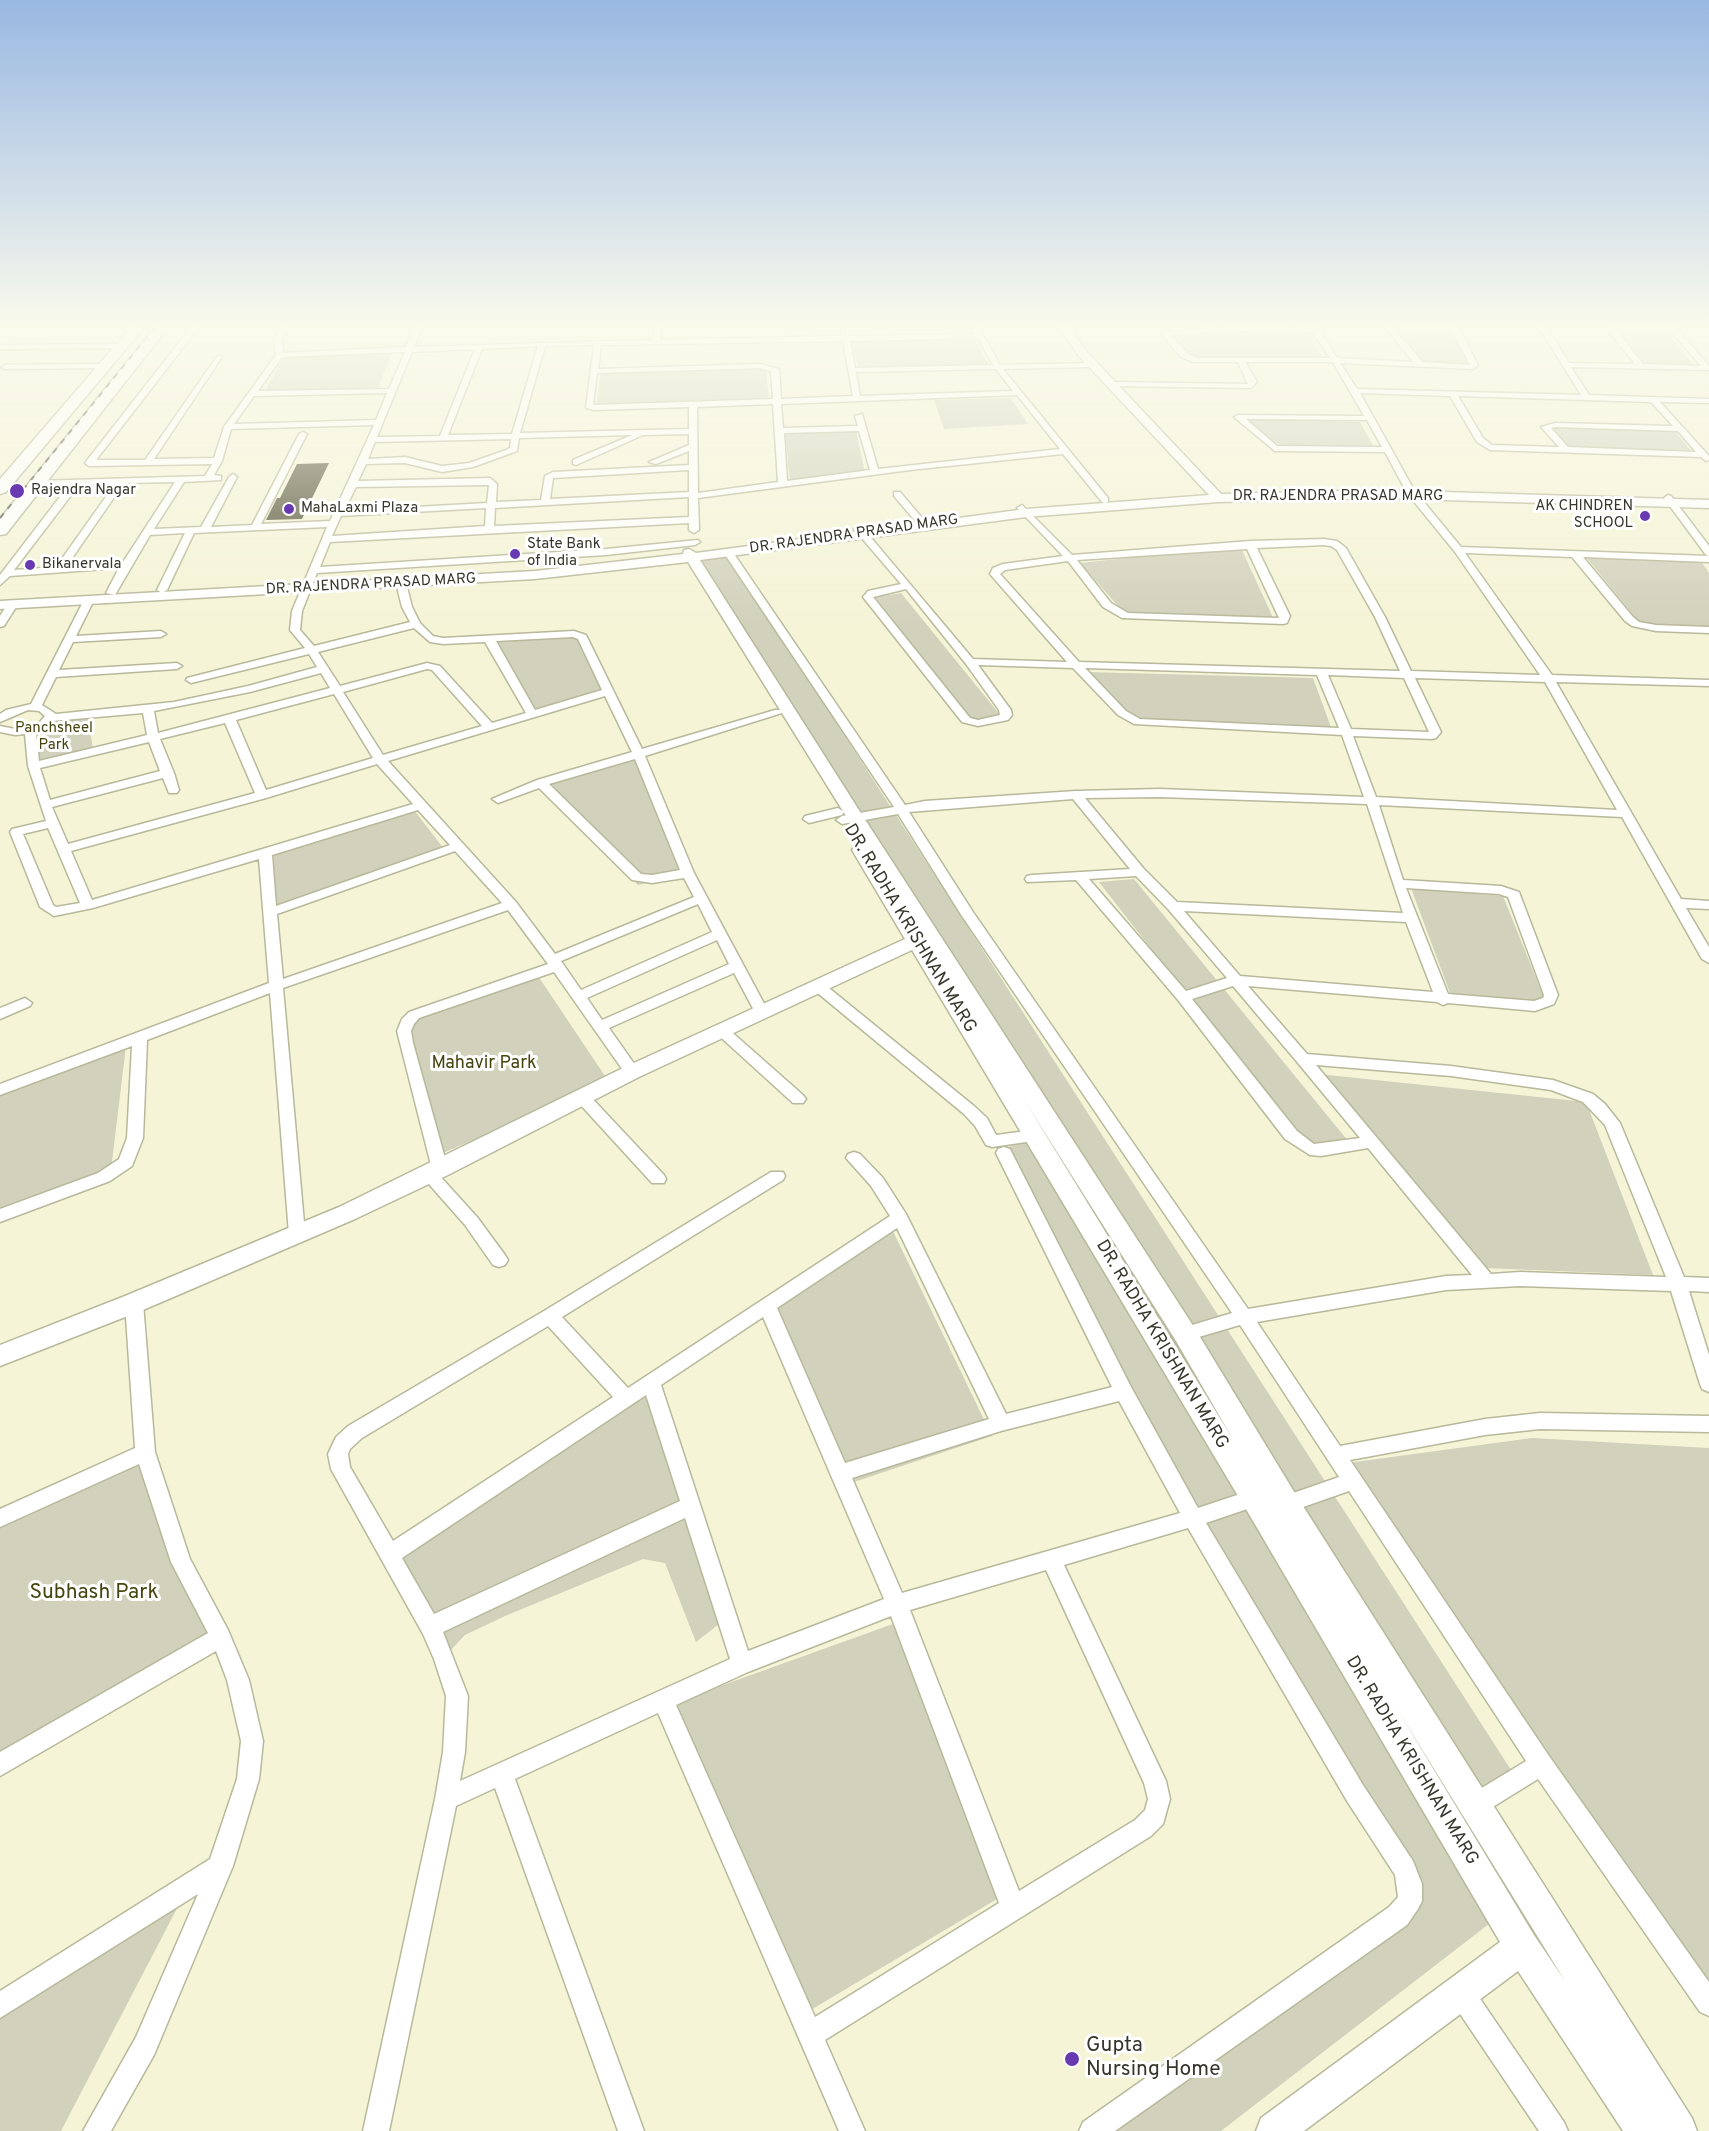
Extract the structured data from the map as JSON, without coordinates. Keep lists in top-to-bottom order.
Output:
{
  "streets": {
    "street": ["DR. RAJENDRA PRASAD MARG", "DR. RADHA KRISHNAN MARG"]
  },
  "crossings": [
    ["DR. RAJENDRA PRASAD MARG", "DR. RADHA KRISHNAN MARG"]
  ],
  "parks": ["Panchsheel Park", "Mahavir Park", "Subhash Park"],
  "places": [
    "Rajendra Nagar",
    "MahaLaxmi Plaza",
    "AK CHINDREN SCHOOL",
    "State Bank of India",
    "Bikanervala",
    "Gupta Nursing Home"
  ]
}
